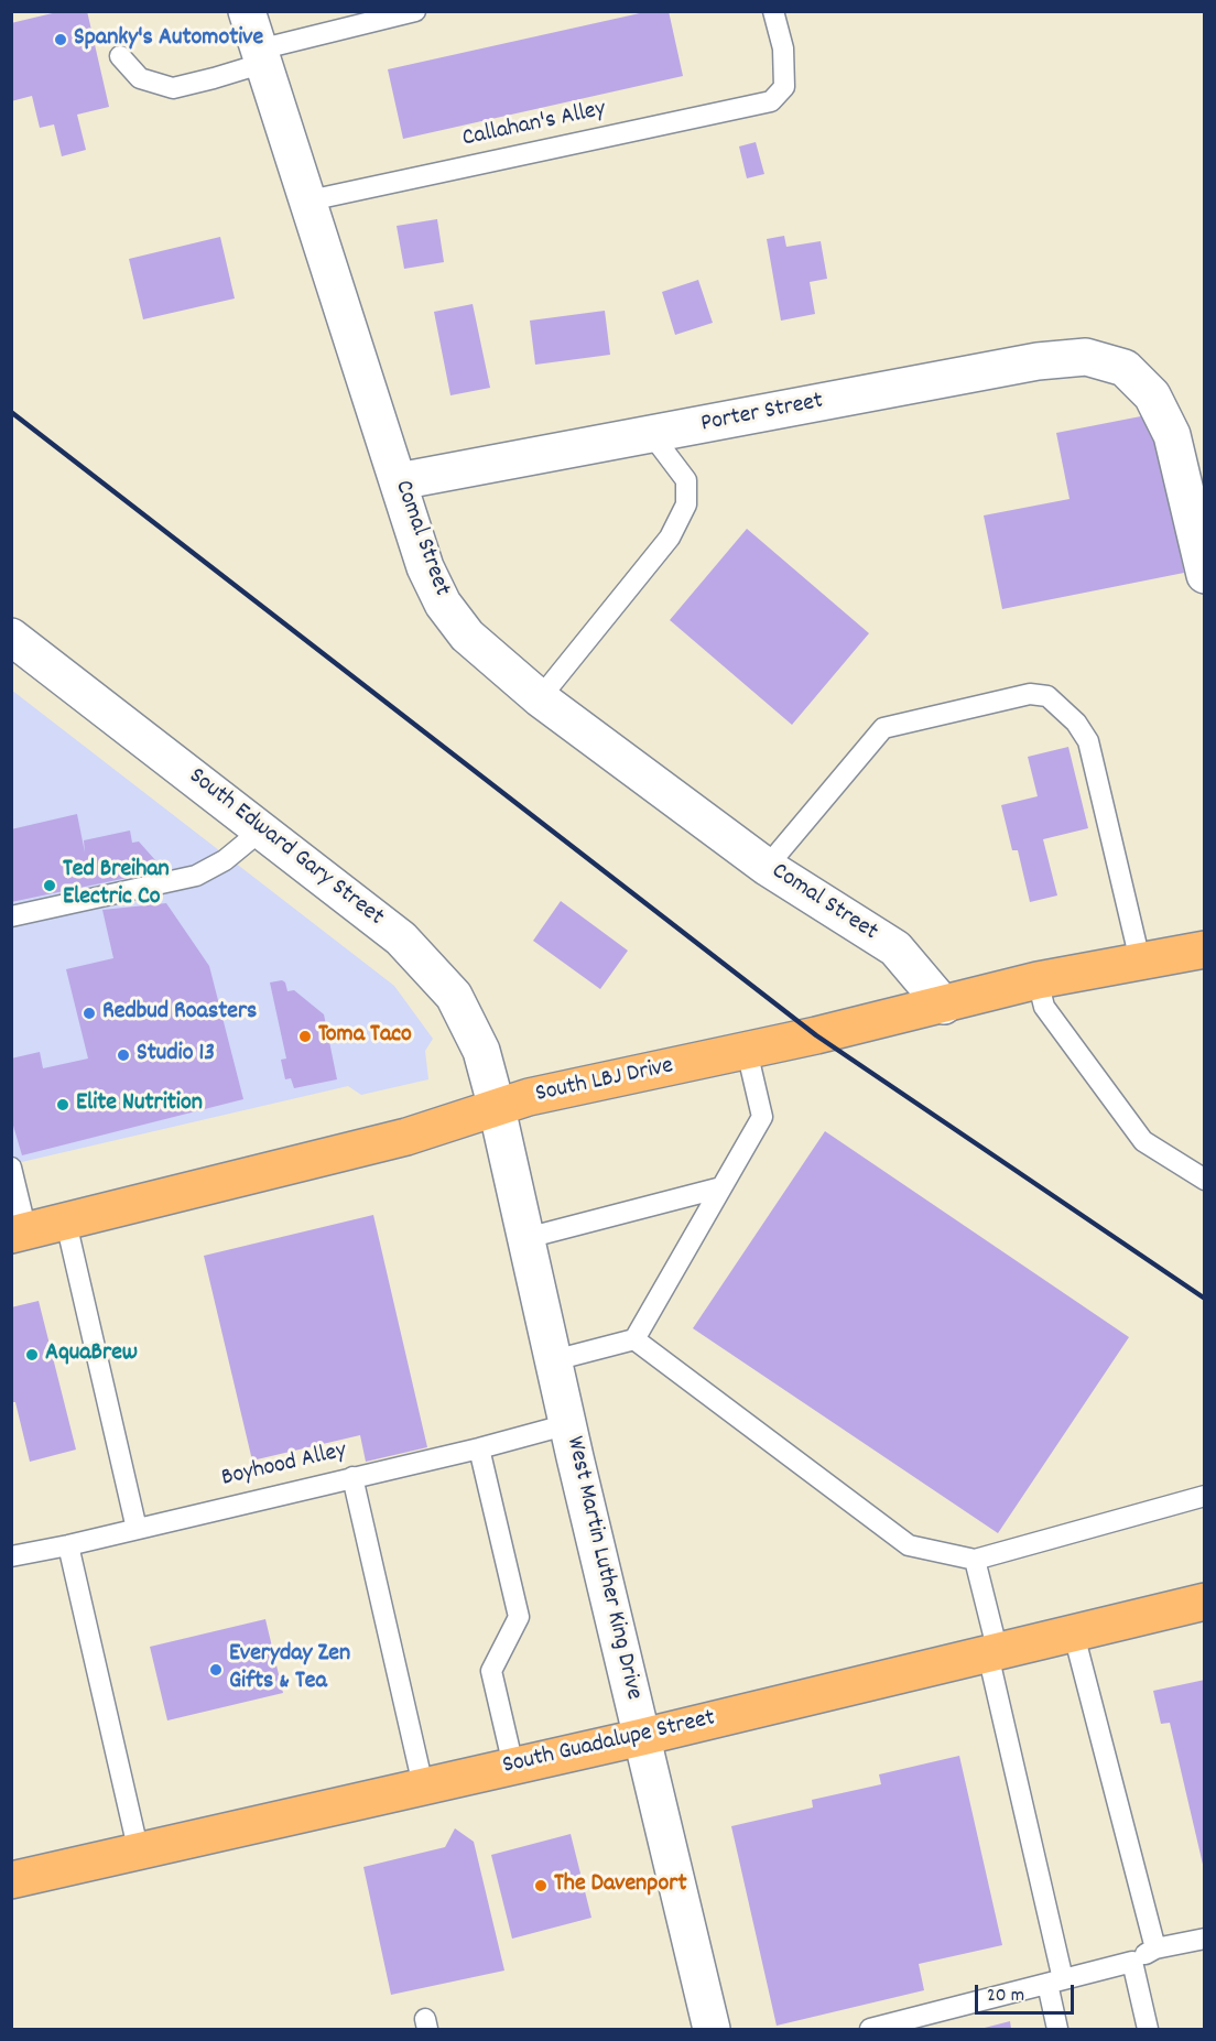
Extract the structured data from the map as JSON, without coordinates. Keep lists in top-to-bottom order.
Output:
{
  "streets": {
    "main road": ["South LBJ Drive", "South Guadalupe Street"],
    "street": [
      "Porter Street",
      "Comal Street",
      "South Edward Gary Street",
      "West Martin Luther King Drive"
    ],
    "lane": ["Callahan's Alley", "Boyhood Alley"]
  },
  "crossings": [
    ["Callahan's Alley", "Comal Street"],
    ["Porter Street", "Comal Street"],
    ["Comal Street", "South LBJ Drive"],
    ["South Edward Gary Street", "South LBJ Drive"],
    ["South Edward Gary Street", "West Martin Luther King Drive"],
    ["South LBJ Drive", "West Martin Luther King Drive"],
    ["Boyhood Alley", "West Martin Luther King Drive"],
    ["West Martin Luther King Drive", "South Guadalupe Street"]
  ],
  "places": [
    "Spanky's Automotive",
    "Ted Breihan Electric Co",
    "Redbud Roasters",
    "Toma Taco",
    "Studio 13",
    "Elite Nutrition",
    "AquaBrew",
    "Everyday Zen Gifts & Tea",
    "The Davenport"
  ],
  "scale_bar": "20 m"
}
